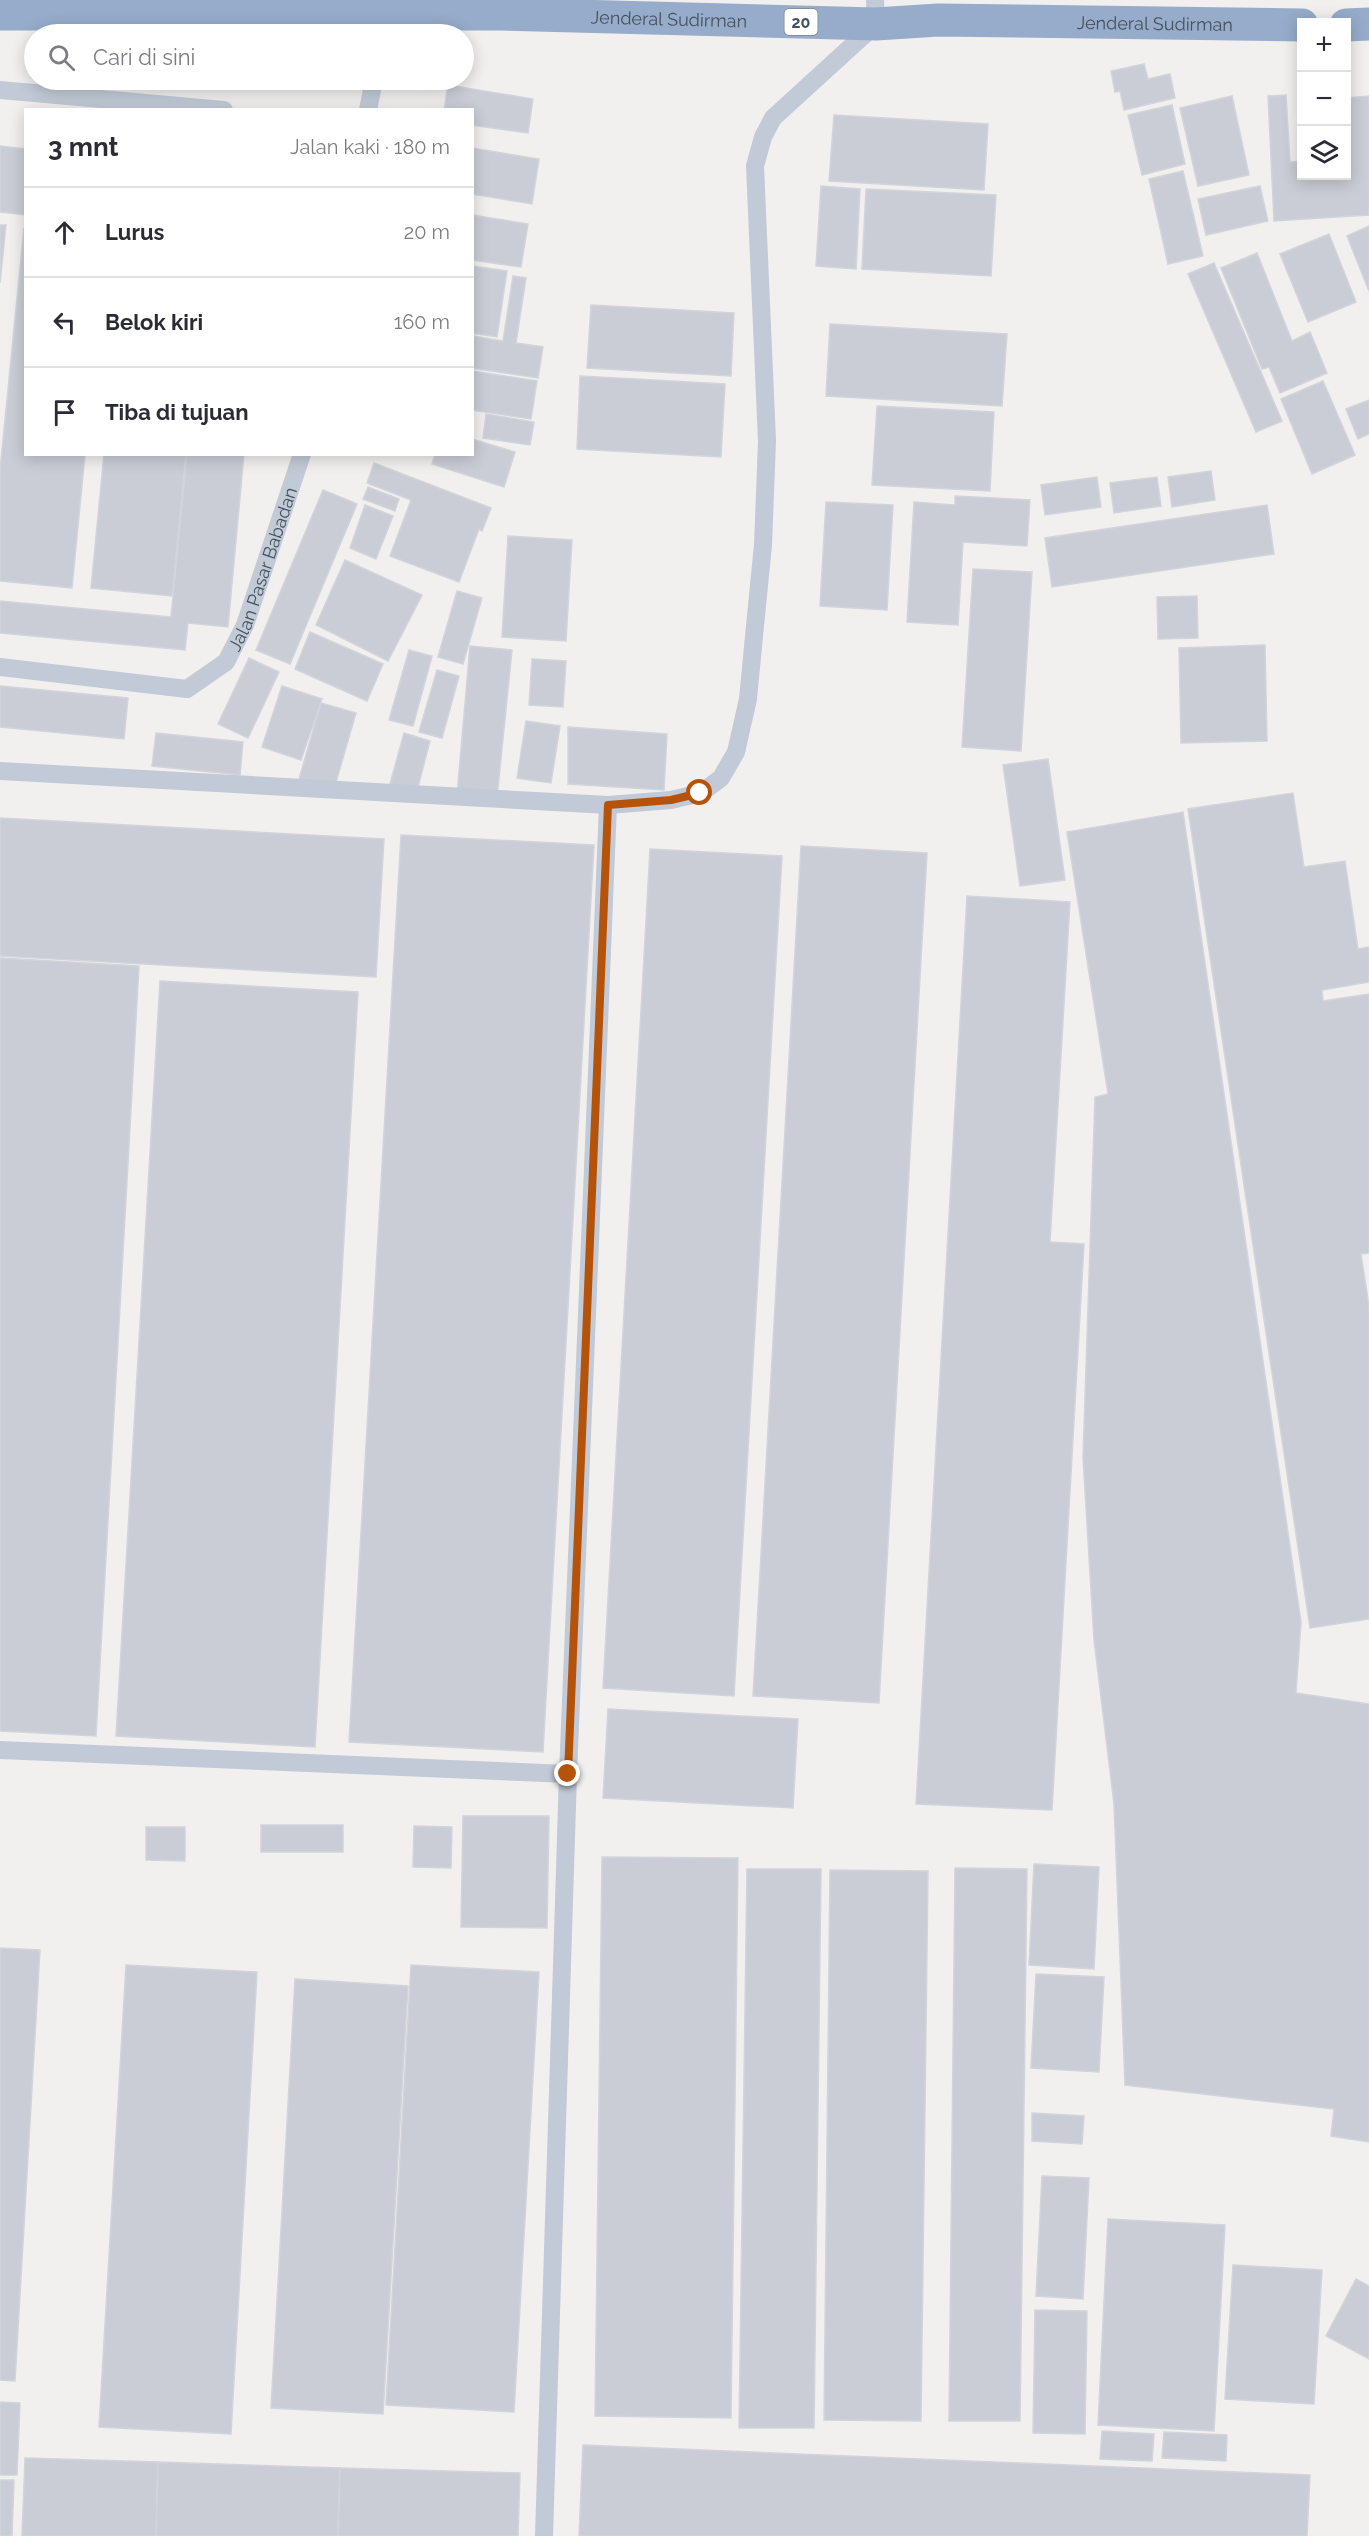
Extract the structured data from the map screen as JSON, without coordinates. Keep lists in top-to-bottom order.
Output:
{
  "streets": {
    "highway": ["Jenderal Sudirman", "20"],
    "lane": ["Jalan Pasar Babadan"]
  },
  "page": {
    "map_buttons": ["+", "−"],
    "search": "Cari di sini",
    "heading": ["3 mnt", "Jalan kaki · 180 m"],
    "list": [
      ["Lurus", "20 m"],
      ["Belok kiri", "160 m"],
      "Tiba di tujuan"
    ]
  }
}
